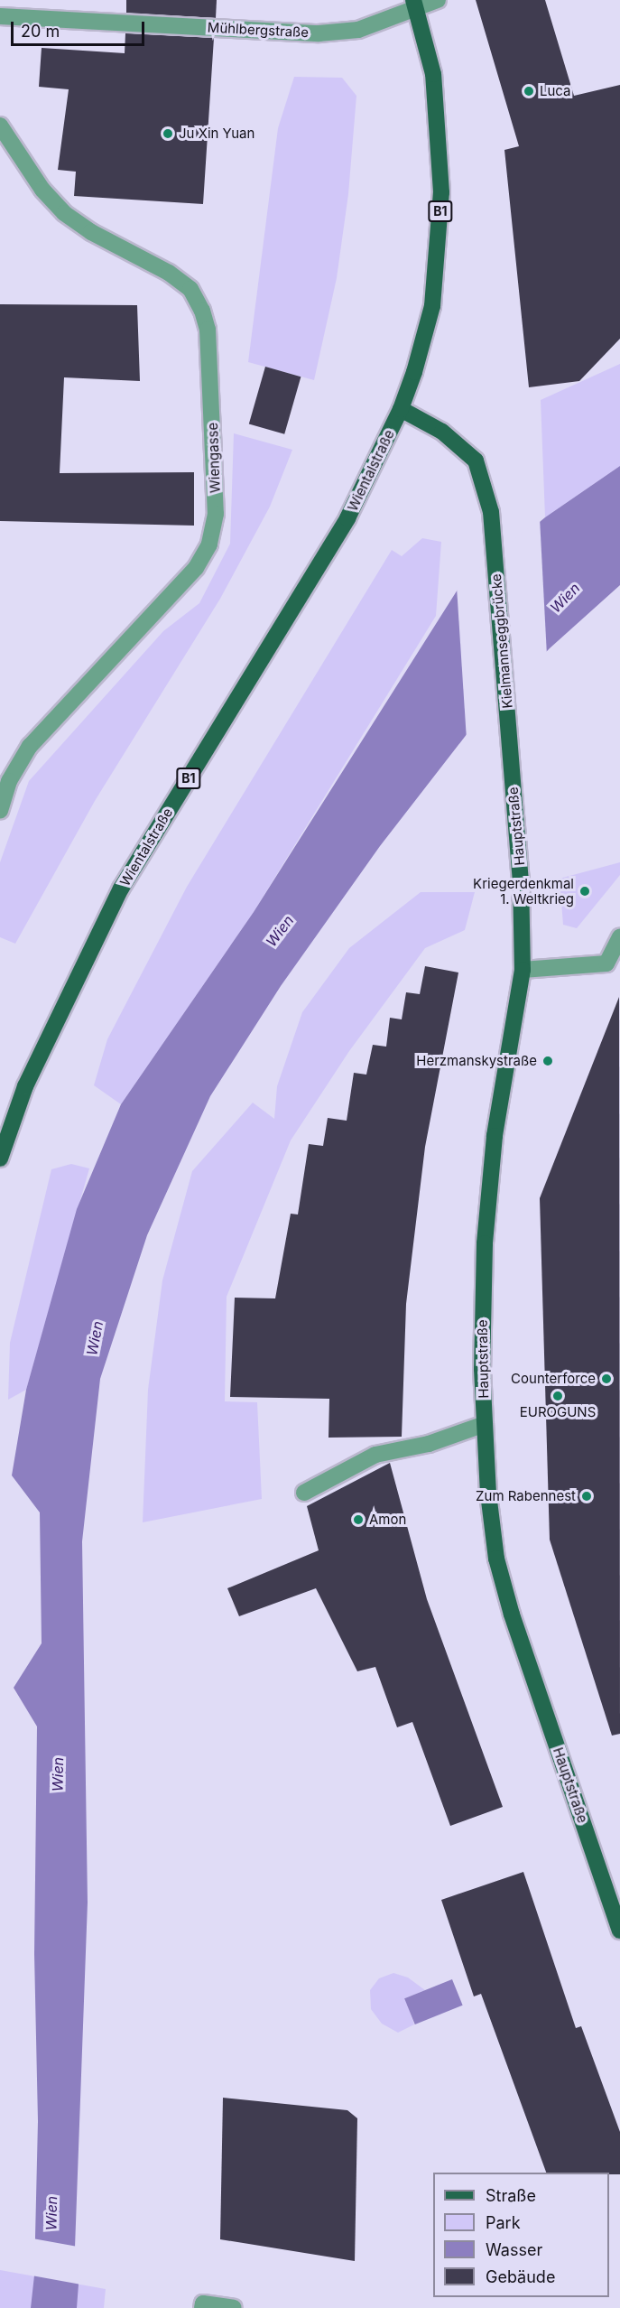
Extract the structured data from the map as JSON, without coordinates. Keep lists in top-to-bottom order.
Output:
{
  "streets": {
    "main road": [
      "B1",
      "Wientalstraße",
      "Kielmannseggbrücke",
      "Hauptstraße"
    ],
    "street": ["Mühlbergstraße", "Wiengasse"]
  },
  "crossings": [
    ["Mühlbergstraße", "B1"],
    ["B1", "Wientalstraße"],
    ["B1", "Kielmannseggbrücke"],
    ["Wientalstraße", "Kielmannseggbrücke"],
    ["Kielmannseggbrücke", "Hauptstraße"]
  ],
  "water": ["Wien"],
  "places": [
    "Luca",
    "Ju Xin Yuan",
    "Kriegerdenkmal 1. Weltkrieg",
    "Herzmanskystraße",
    "Counterforce",
    "EUROGUNS",
    "Zum Rabennest",
    "Amon"
  ],
  "legend": [
    "Straße",
    "Park",
    "Wasser",
    "Gebäude"
  ],
  "scale_bar": "20 m"
}
